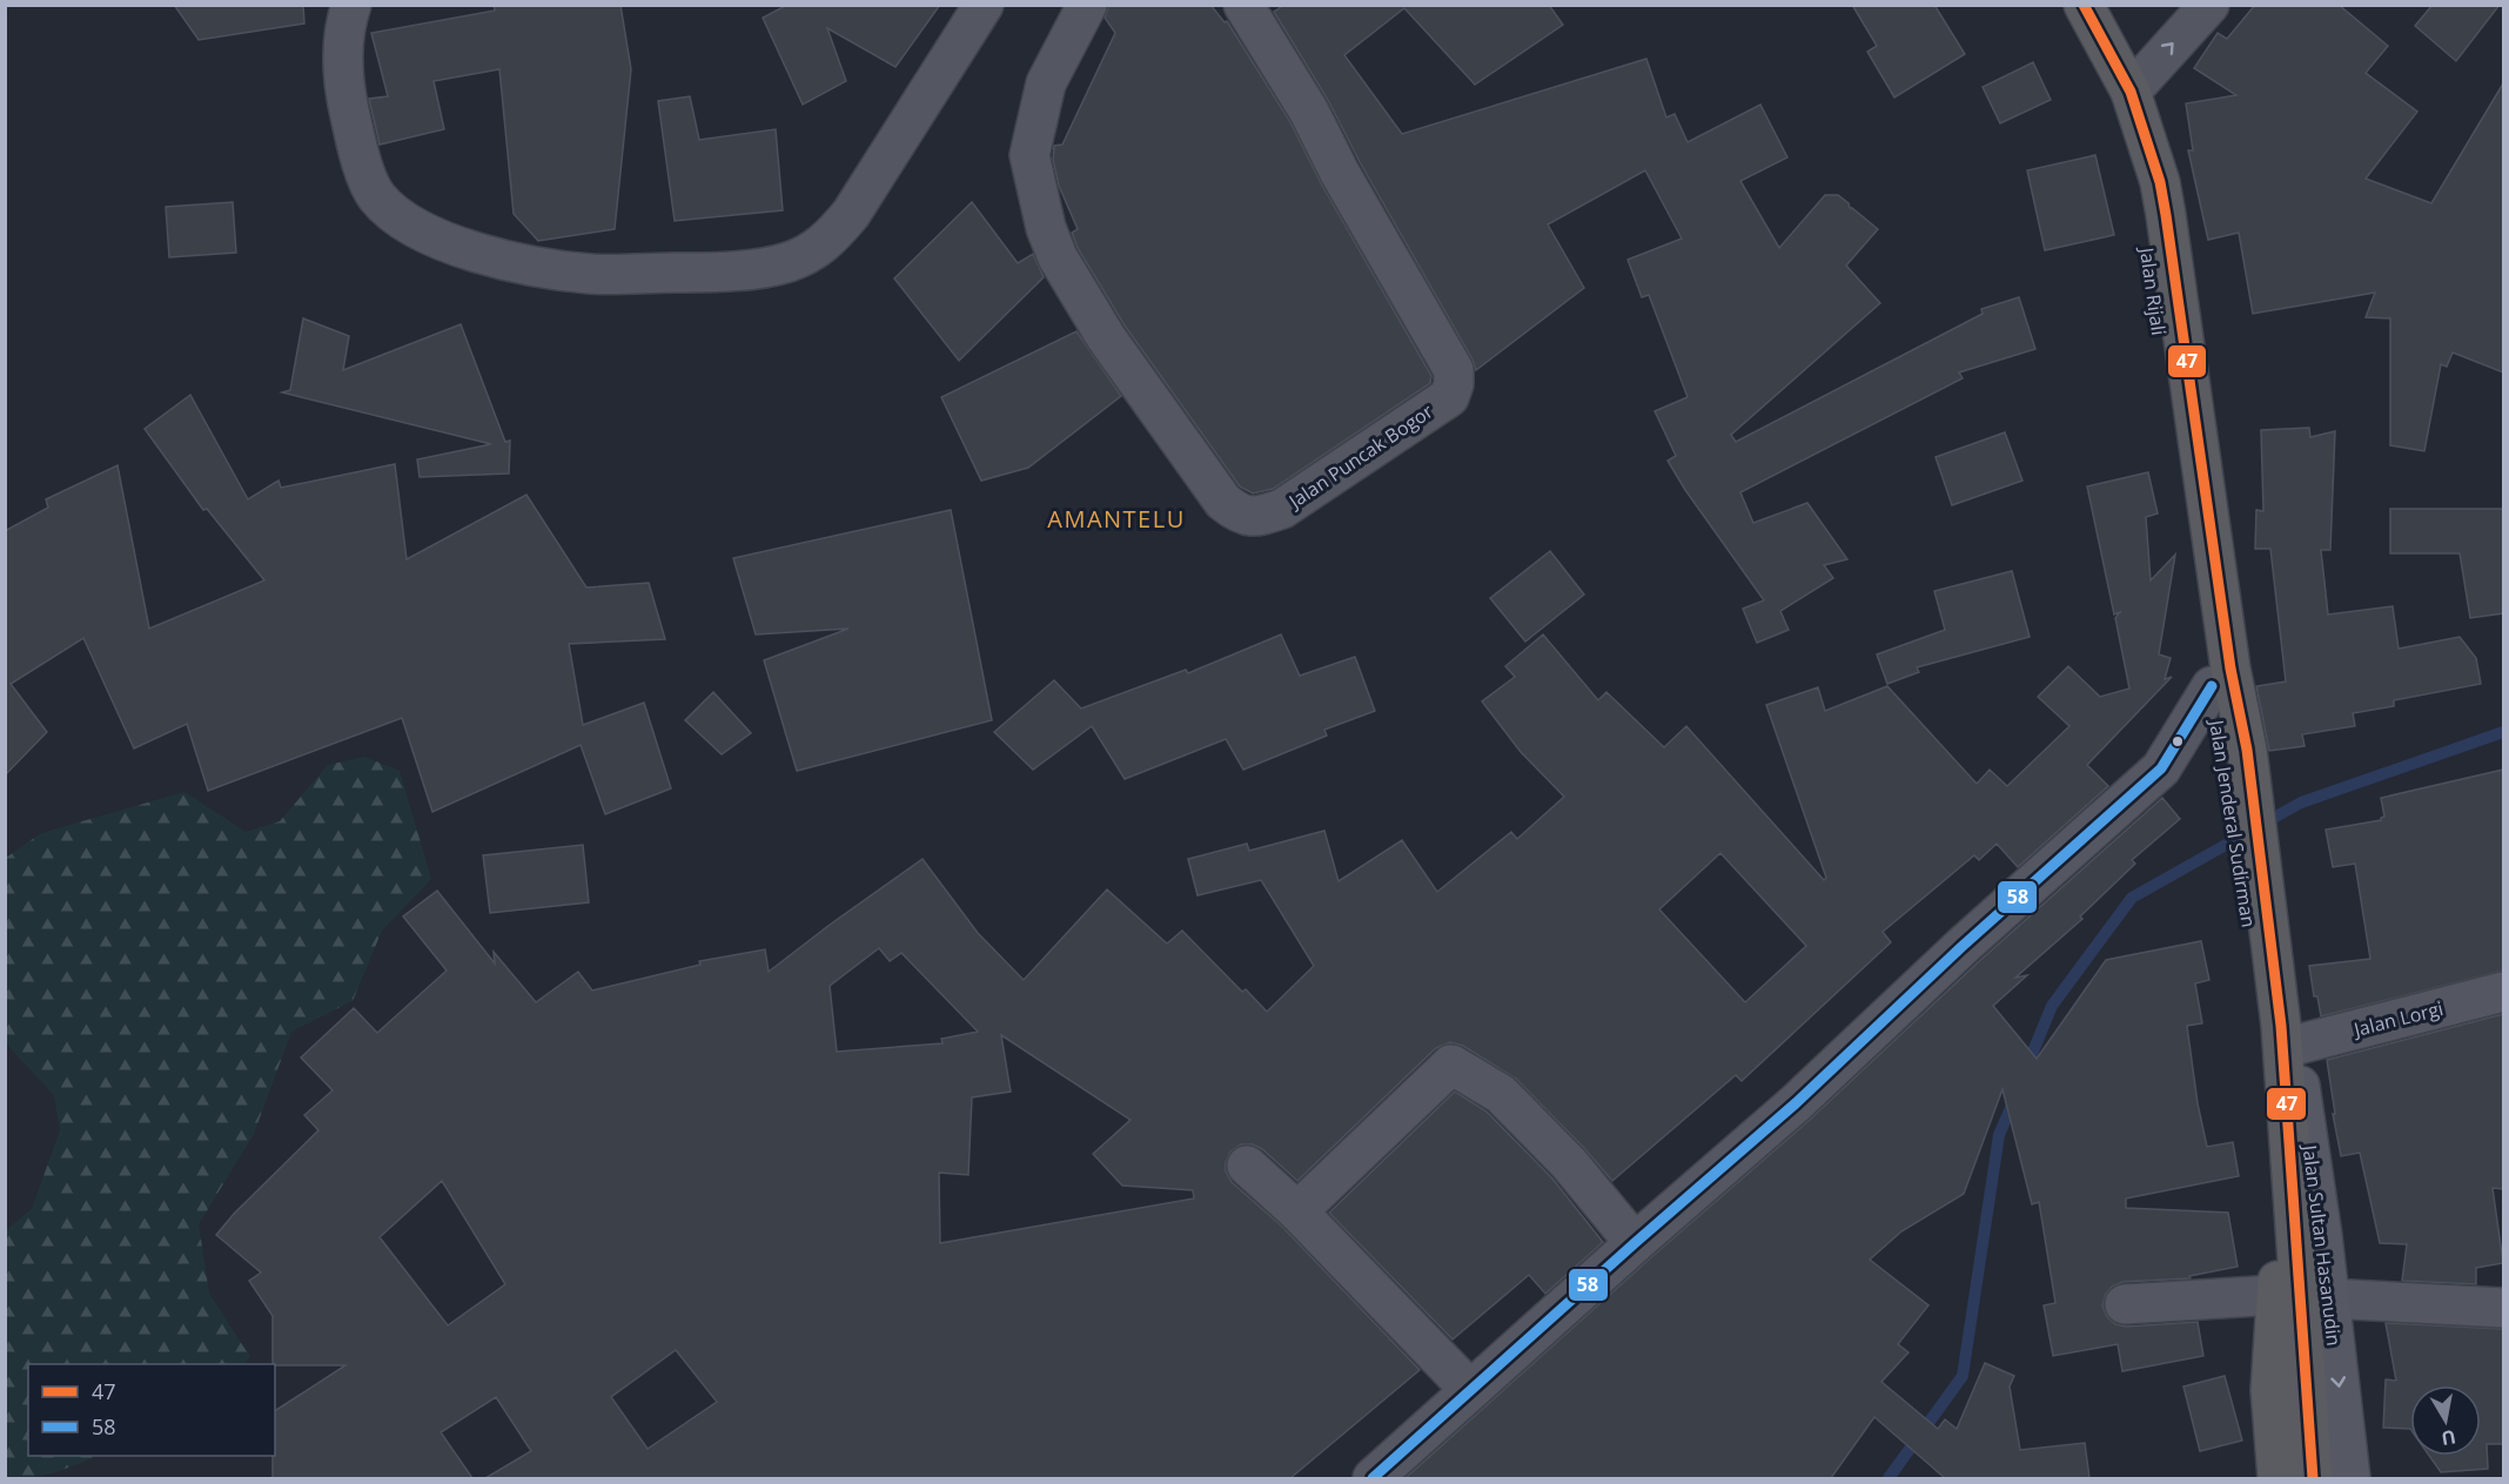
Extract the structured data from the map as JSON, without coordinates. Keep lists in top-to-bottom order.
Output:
{
  "streets": {
    "highway": ["Jalan Rijali", "Jalan Jenderal Sudirman"],
    "main road": ["Jalan Sultan Hasanudin"],
    "street": ["Jalan Puncak Bogor", "Jalan Lorgi"]
  },
  "crossings": [
    ["Jalan Rijali", "Jalan Jenderal Sudirman"],
    ["Jalan Lorgi", "Jalan Sultan Hasanudin"]
  ],
  "one_way": ["Jalan Sultan Hasanudin"],
  "districts": ["AMANTELU"],
  "lines": ["transit line 47", "transit line 58"],
  "legend": ["47", "58"],
  "north": "bottom"
}
